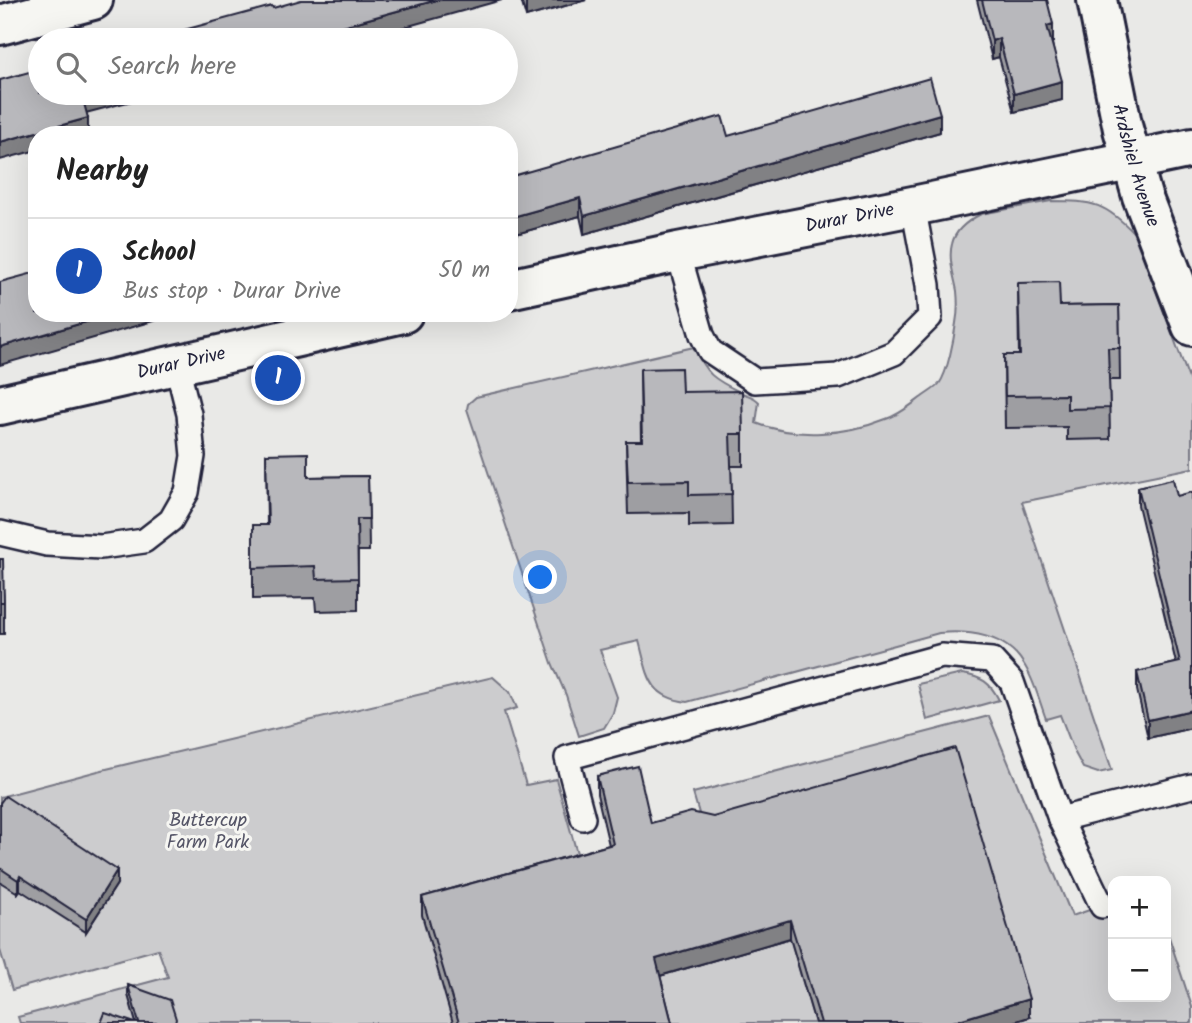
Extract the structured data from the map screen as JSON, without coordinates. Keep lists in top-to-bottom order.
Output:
{
  "streets": {
    "street": ["Ardshiel Avenue", "Durar Drive"]
  },
  "crossings": [
    ["Ardshiel Avenue", "Durar Drive"]
  ],
  "parks": ["Buttercup Farm Park"],
  "page": {
    "search": "Search here",
    "heading": "Nearby",
    "list": [
      {
        "mark": "1",
        "name": "School",
        "note": "Bus stop · Durar Drive",
        "value": "50 m"
      }
    ],
    "pins": "1",
    "map_buttons": ["+", "−"]
  }
}
